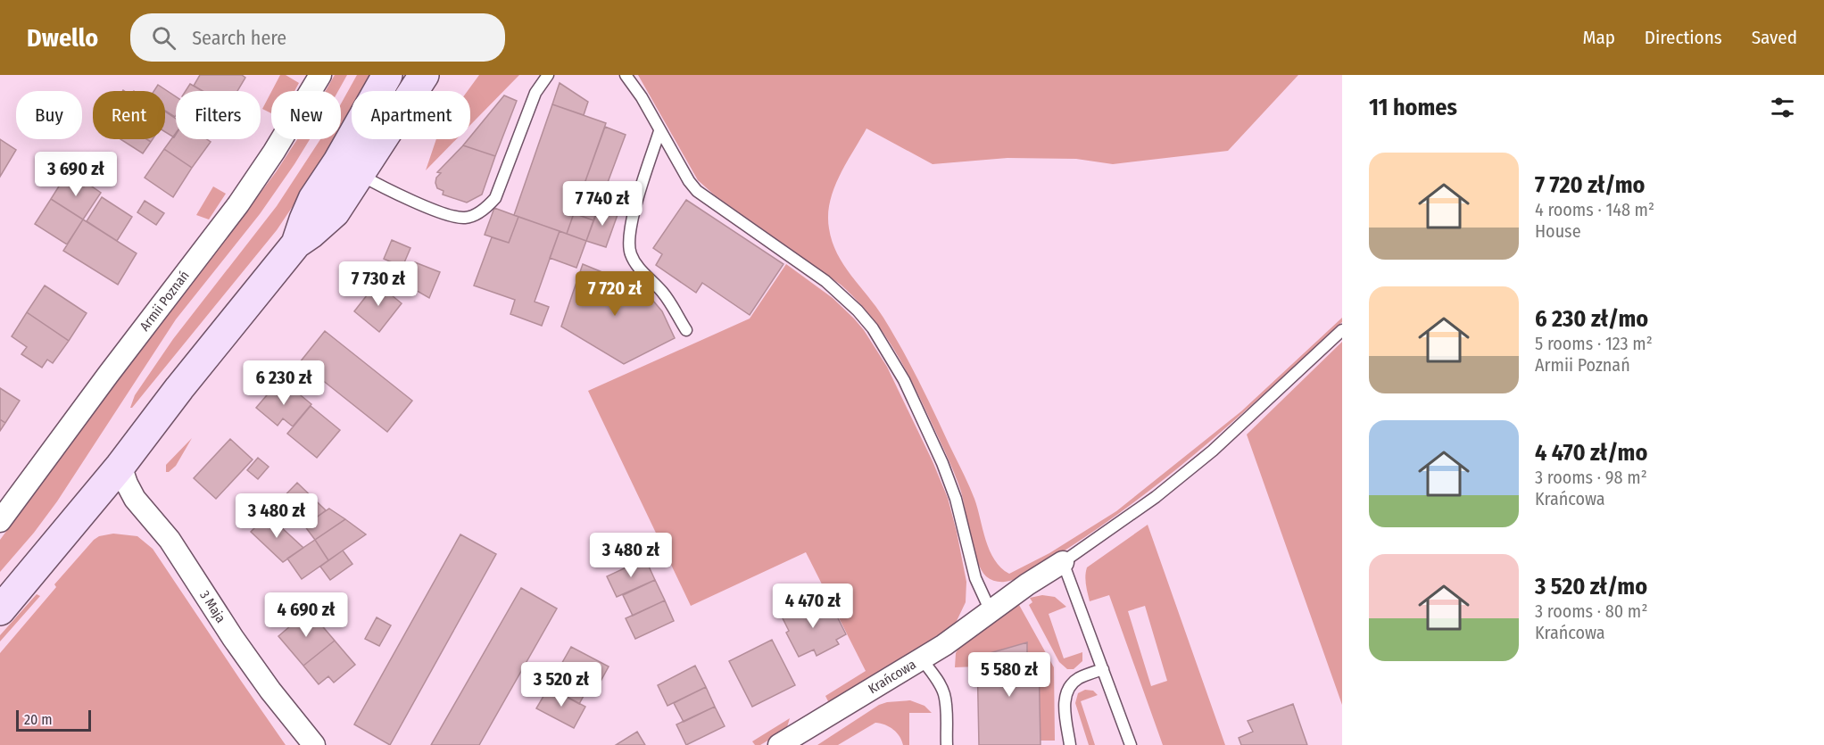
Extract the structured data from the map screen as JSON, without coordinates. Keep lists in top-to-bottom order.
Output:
{
  "streets": {
    "street": ["Armii Poznań", "3 Maja", "Krańcowa"]
  },
  "scale_bar": "20 m",
  "page": {
    "header": "Dwello",
    "search": "Search here",
    "nav": ["Map", "Directions", "Saved"],
    "heading": "11 homes",
    "chip": [
      "Buy",
      "Rent",
      "Filters",
      "New",
      "Apartment"
    ],
    "list": [
      {
        "name": "7 720 zł/mo",
        "note": "4 rooms · 148 m² · House"
      },
      {
        "name": "6 230 zł/mo",
        "note": "5 rooms · 123 m² · Armii Poznań"
      },
      {
        "name": "4 470 zł/mo",
        "note": "3 rooms · 98 m² · Krańcowa"
      },
      {
        "name": "3 520 zł/mo",
        "note": "3 rooms · 80 m² · Krańcowa"
      }
    ],
    "price": [
      "3 690 zł",
      "7 740 zł",
      "7 730 zł",
      "7 720 zł",
      "6 230 zł",
      "3 480 zł",
      "3 480 zł",
      "4 470 zł",
      "4 690 zł",
      "5 580 zł",
      "3 520 zł"
    ],
    "scale": "20 m"
  }
}
